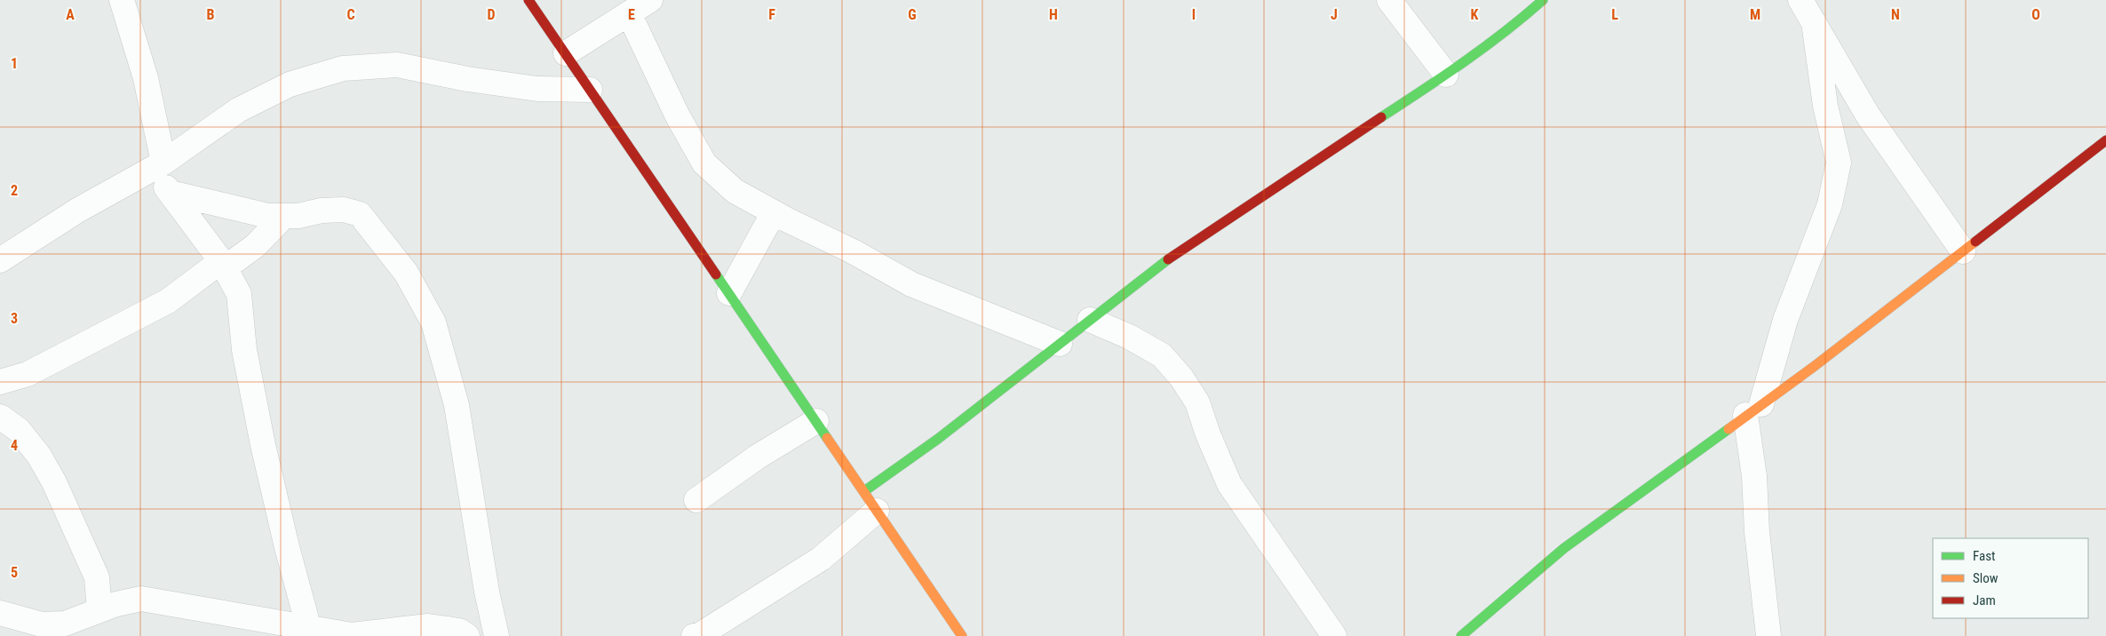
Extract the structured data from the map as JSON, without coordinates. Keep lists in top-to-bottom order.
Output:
{
  "legend": ["Fast", "Slow", "Jam"],
  "grid": {
    "columns": [
      "A",
      "B",
      "C",
      "D",
      "E",
      "F",
      "G",
      "H",
      "I",
      "J",
      "K",
      "L",
      "M",
      "N",
      "O"
    ],
    "rows": [
      "1",
      "2",
      "3",
      "4",
      "5"
    ]
  }
}
